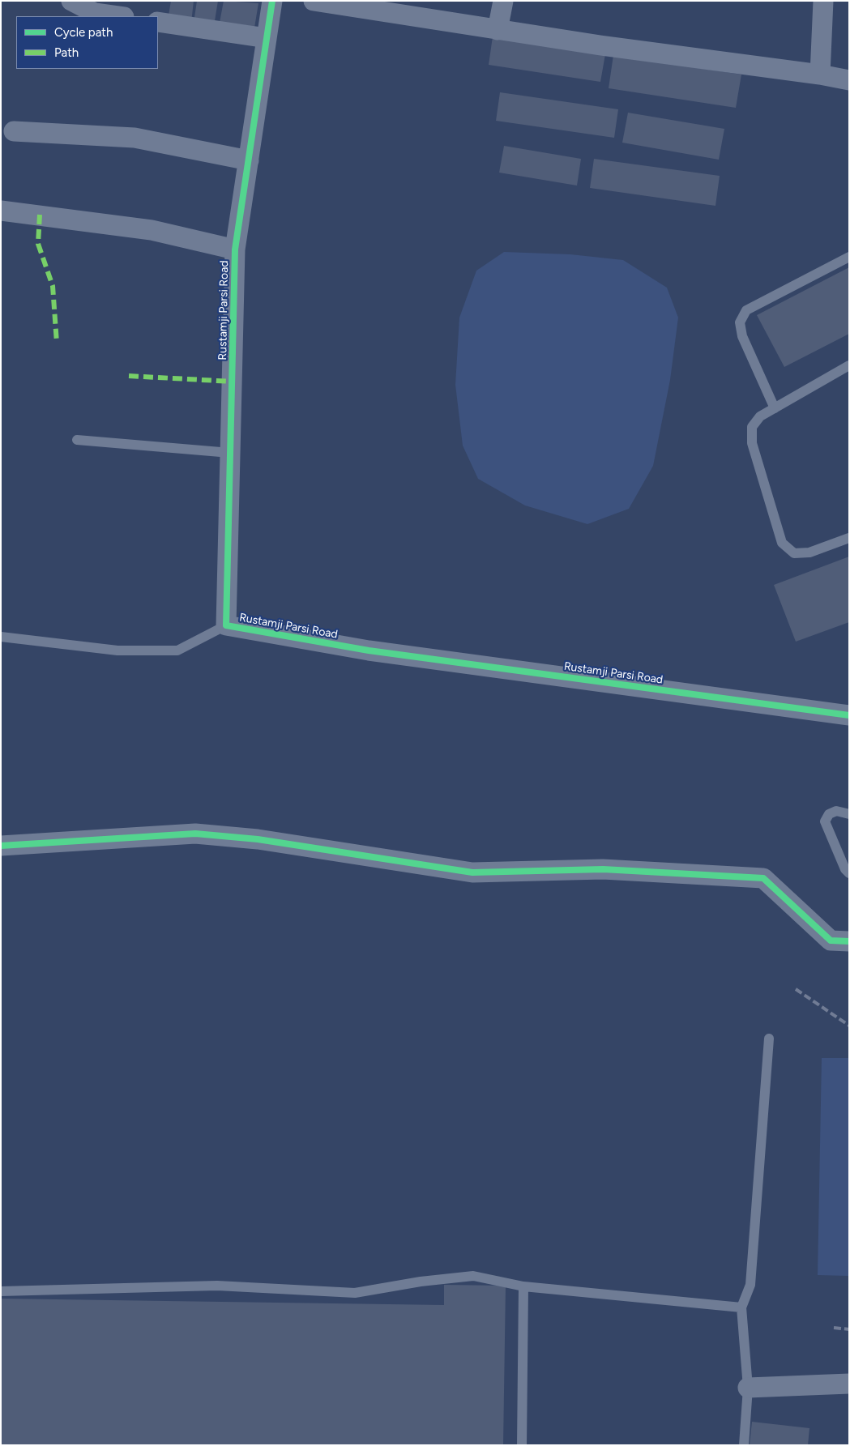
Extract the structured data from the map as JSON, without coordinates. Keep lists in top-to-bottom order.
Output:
{
  "streets": {
    "street": ["Rustamji Parsi Road"]
  },
  "legend": ["Cycle path", "Path"]
}
